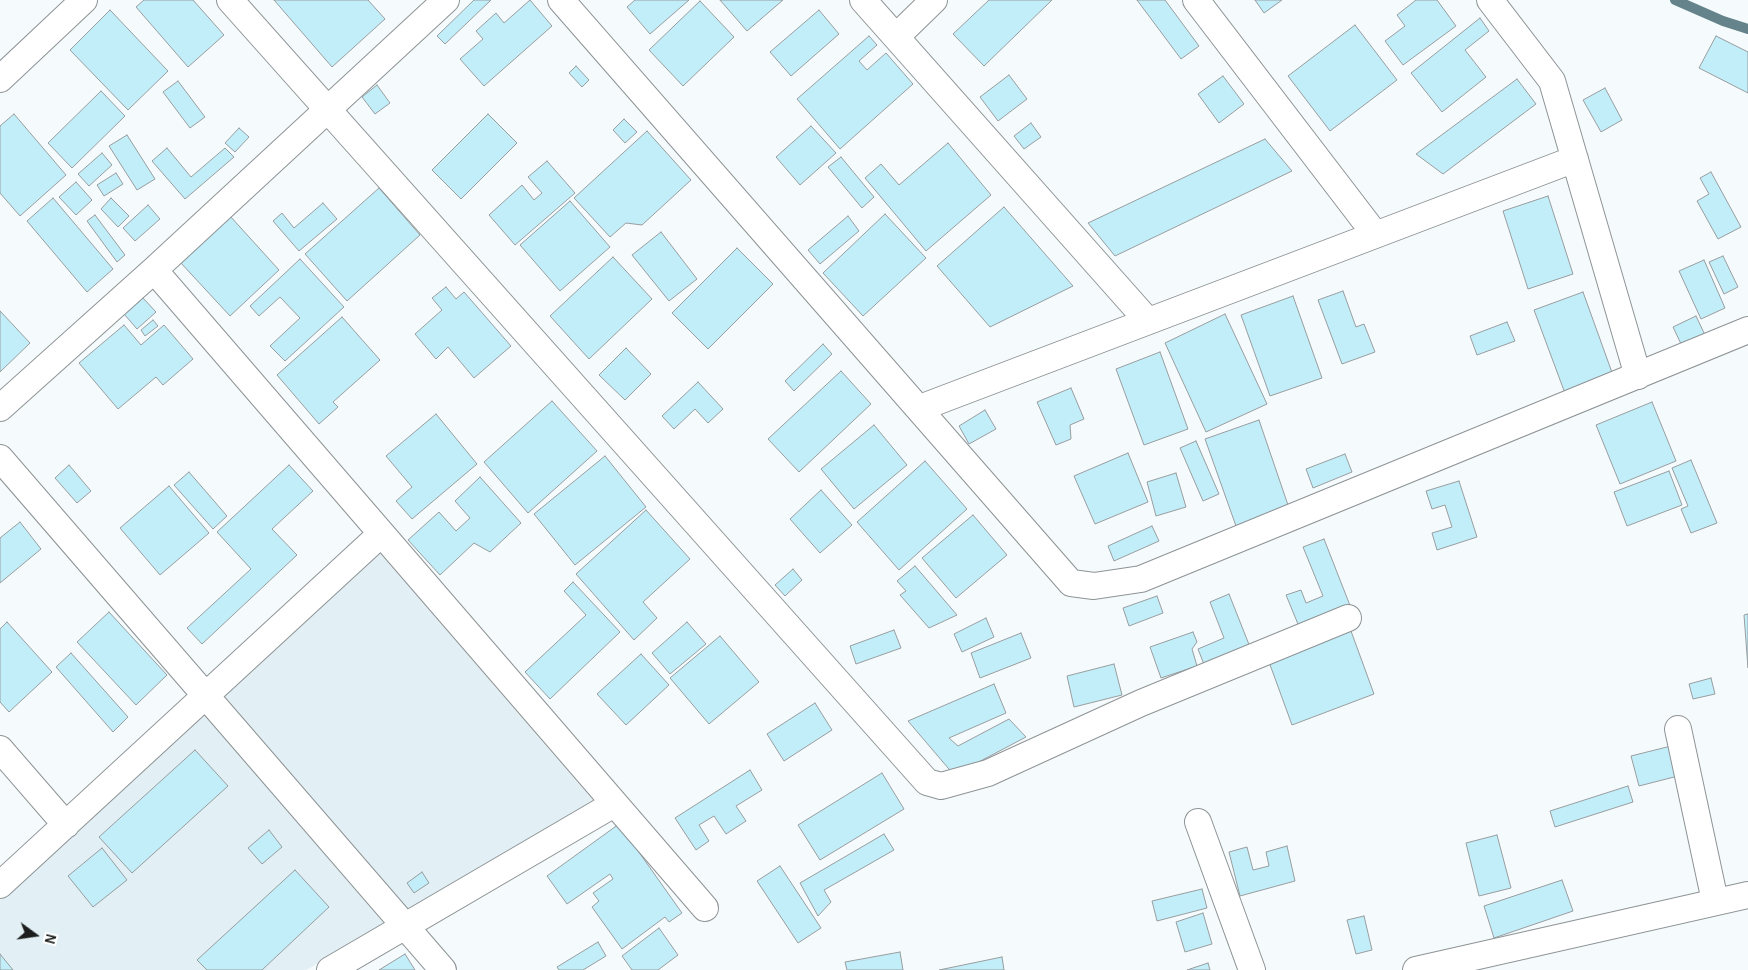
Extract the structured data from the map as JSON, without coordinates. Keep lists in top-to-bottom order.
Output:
{
  "north": "right"
}
